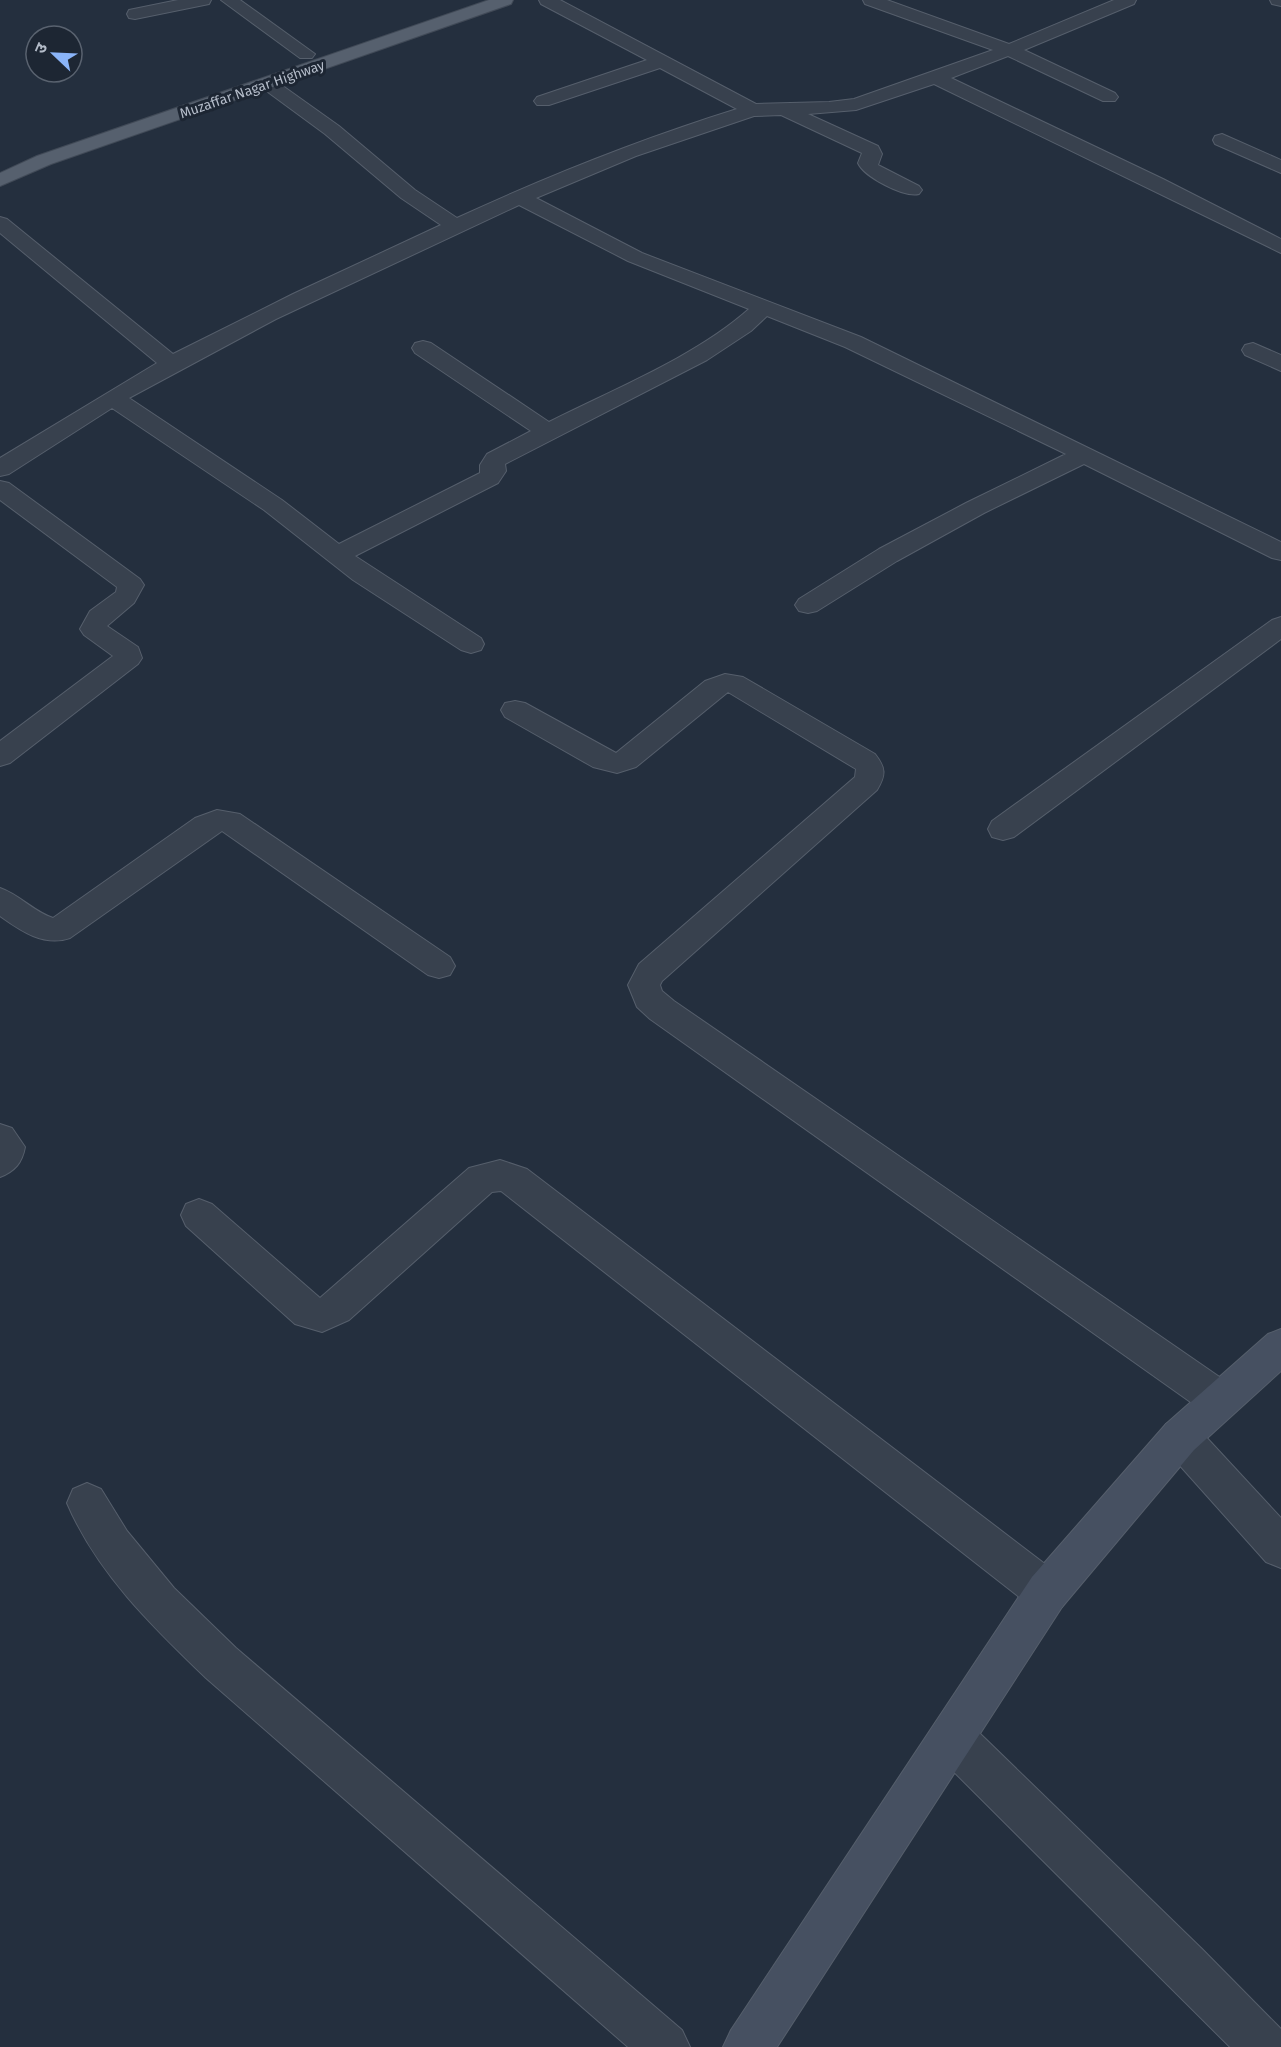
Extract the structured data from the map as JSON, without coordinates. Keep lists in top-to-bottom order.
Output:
{
  "streets": {
    "main road": ["Muzaffar Nagar Highway"]
  },
  "north": "top left"
}
